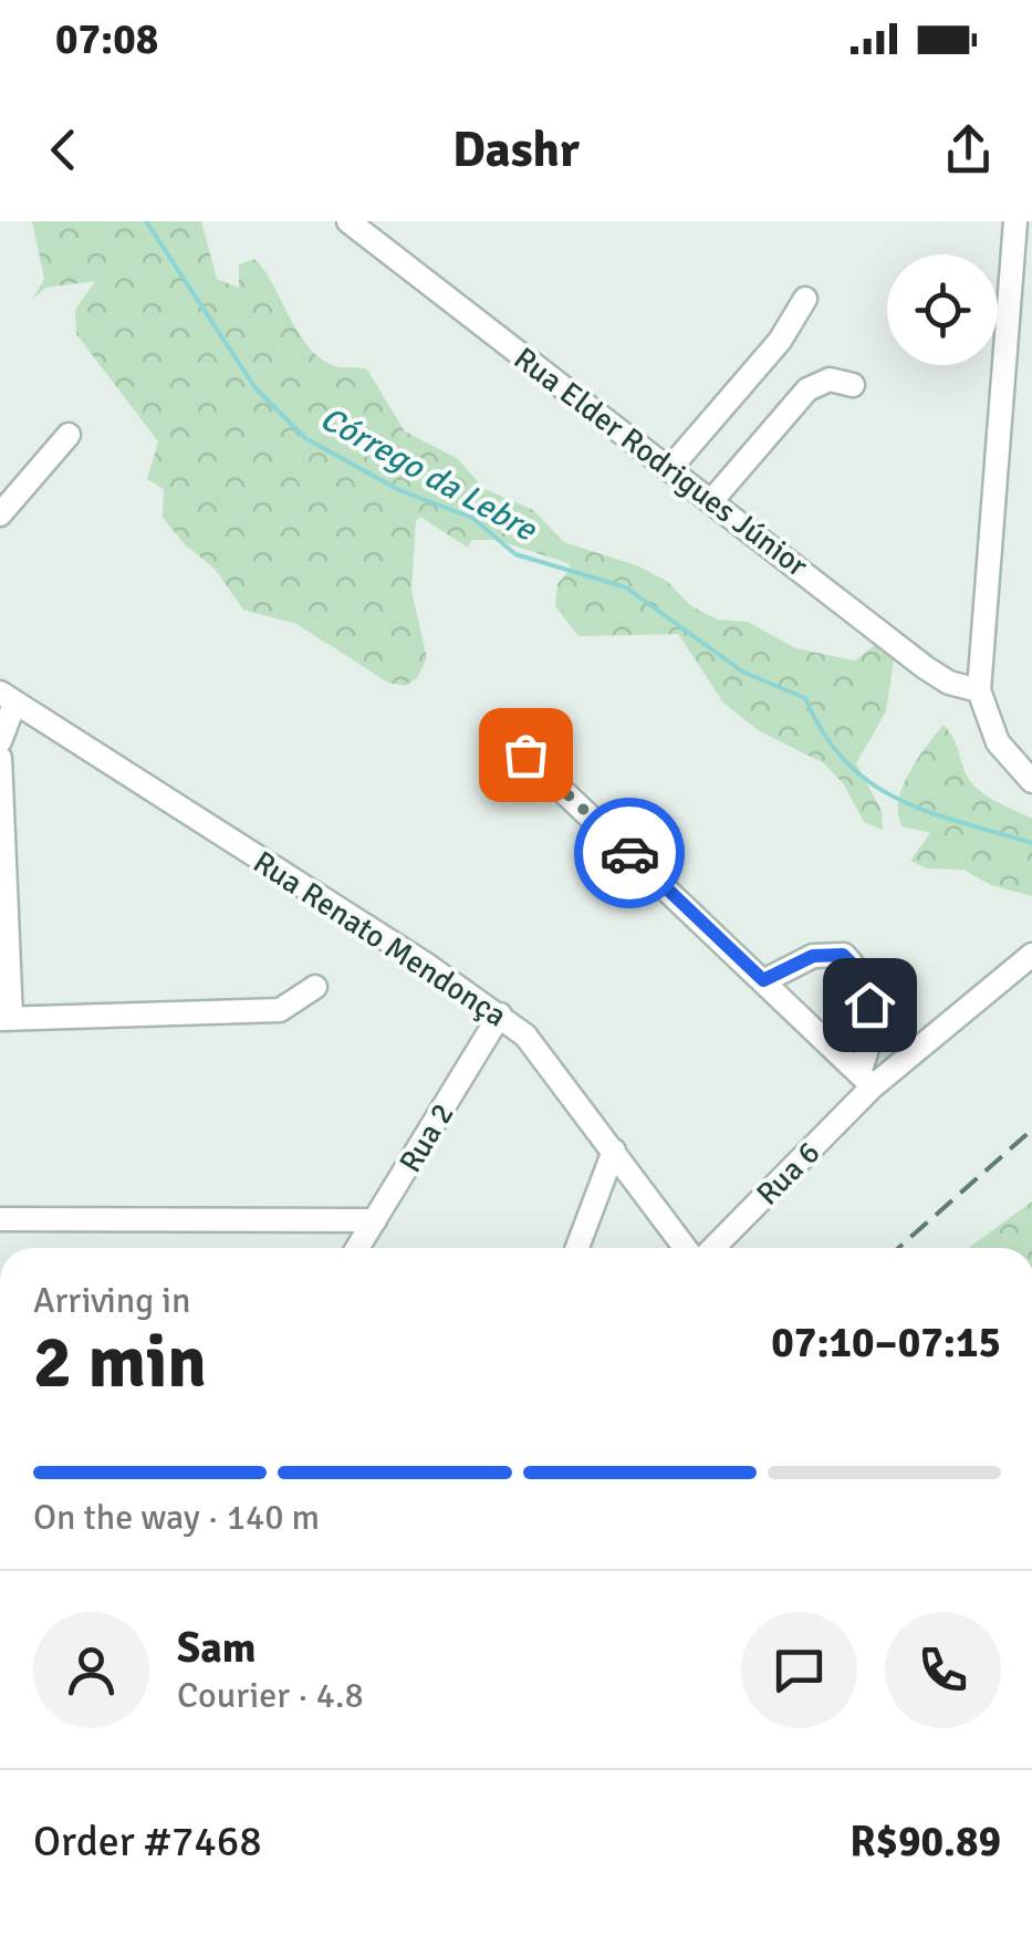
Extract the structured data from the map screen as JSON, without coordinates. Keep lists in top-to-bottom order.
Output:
{
  "streets": {
    "street": [
      "Rua Elder Rodrigues Júnior",
      "Rua Renato Mendonça",
      "Rua 2",
      "Rua 6"
    ]
  },
  "crossings": [
    ["Rua Renato Mendonça", "Rua 2"]
  ],
  "water": ["Córrego da Lebre"],
  "page": {
    "status": "07:08",
    "header": "Dashr",
    "heading": ["2 min", "Arriving in", "07:10–07:15"],
    "panel": [
      "Sam",
      "Courier · 4.8",
      "Order #7468",
      "R$90.89"
    ],
    "bar": "On the way · 140 m"
  }
}
